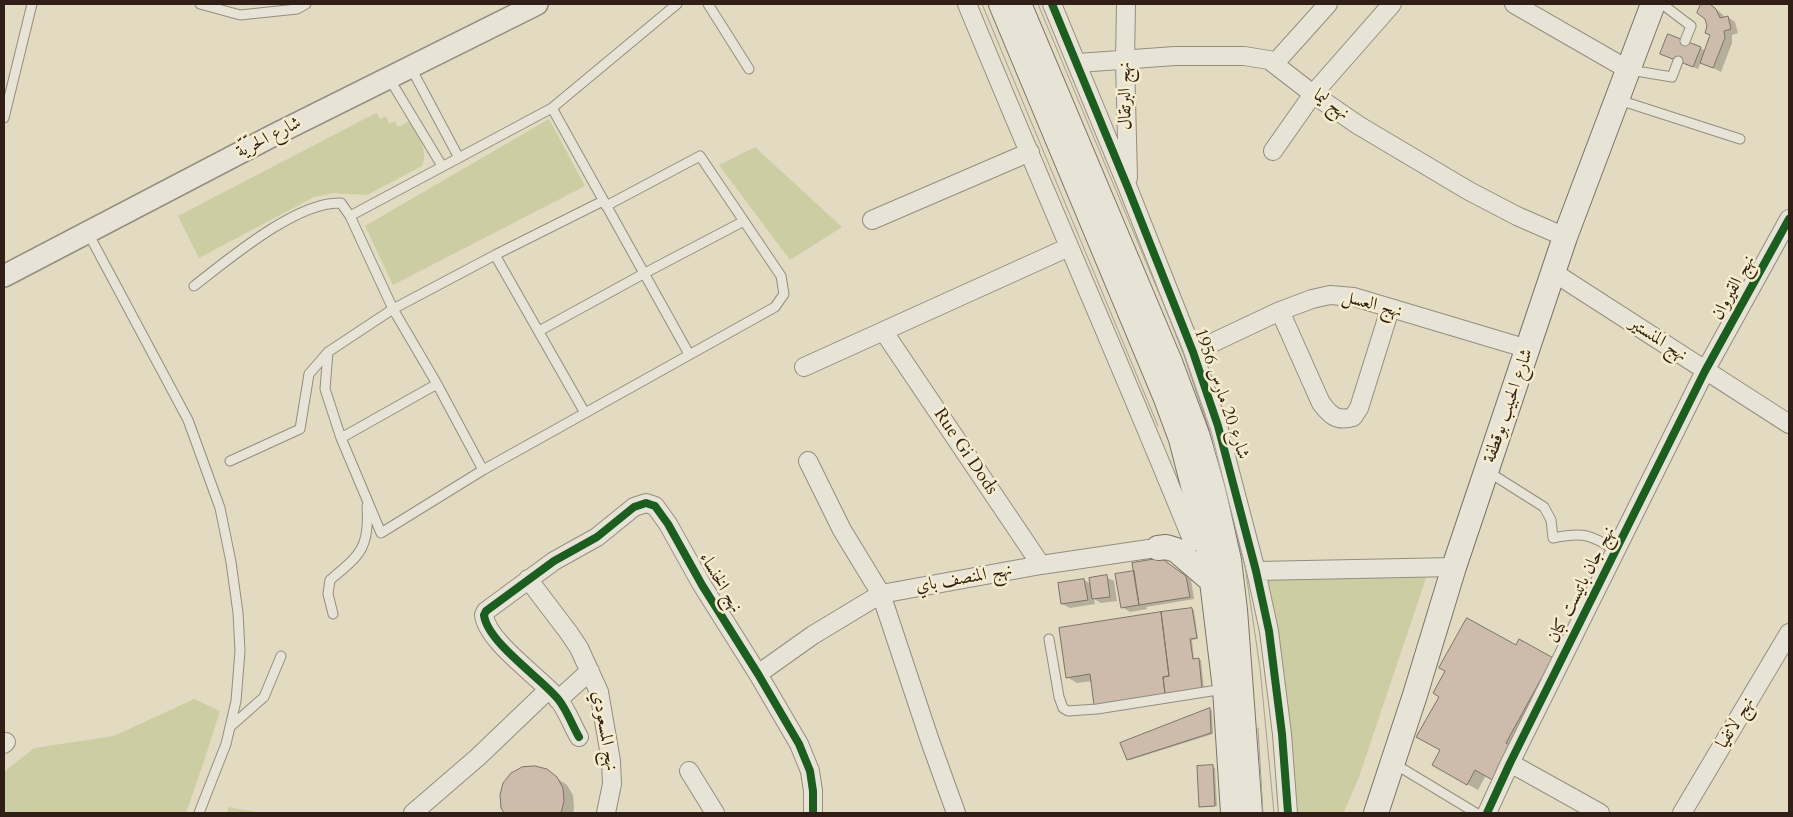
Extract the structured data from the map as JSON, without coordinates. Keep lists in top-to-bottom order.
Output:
{
  "streets": {
    "main road": ["شارع 20 مارس 1956", "شارع الحبيب بوقطفة"],
    "street": [
      "نهج البرتقال",
      "نهج ليما",
      "شارع الحرّيّة",
      "نهج القيروان",
      "نهج العسل",
      "نهج المنستير",
      "Rue Gi Dods",
      "نهج المنصف باي",
      "نهج الخنساء",
      "نهج جان باتيست كبان",
      "نهج لاتفيا",
      "نهج المسعودي"
    ]
  },
  "crossings": [
    ["نهج البرتقال", "نهج ليما"],
    ["نهج البرتقال", "شارع 20 مارس 1956"],
    ["نهج ليما", "شارع 20 مارس 1956"],
    ["نهج ليما", "شارع الحبيب بوقطفة"],
    ["نهج القيروان", "نهج المنستير"],
    ["نهج القيروان", "نهج جان باتيست كبان"],
    ["نهج العسل", "شارع 20 مارس 1956"],
    ["نهج العسل", "شارع الحبيب بوقطفة"],
    ["نهج المنستير", "شارع الحبيب بوقطفة"],
    ["نهج المنستير", "نهج جان باتيست كبان"],
    ["شارع 20 مارس 1956", "نهج المنصف باي"],
    ["Rue Gi Dods", "نهج المنصف باي"],
    ["نهج المنصف باي", "نهج الخنساء"],
    ["نهج الخنساء", "نهج المسعودي"]
  ]
}
